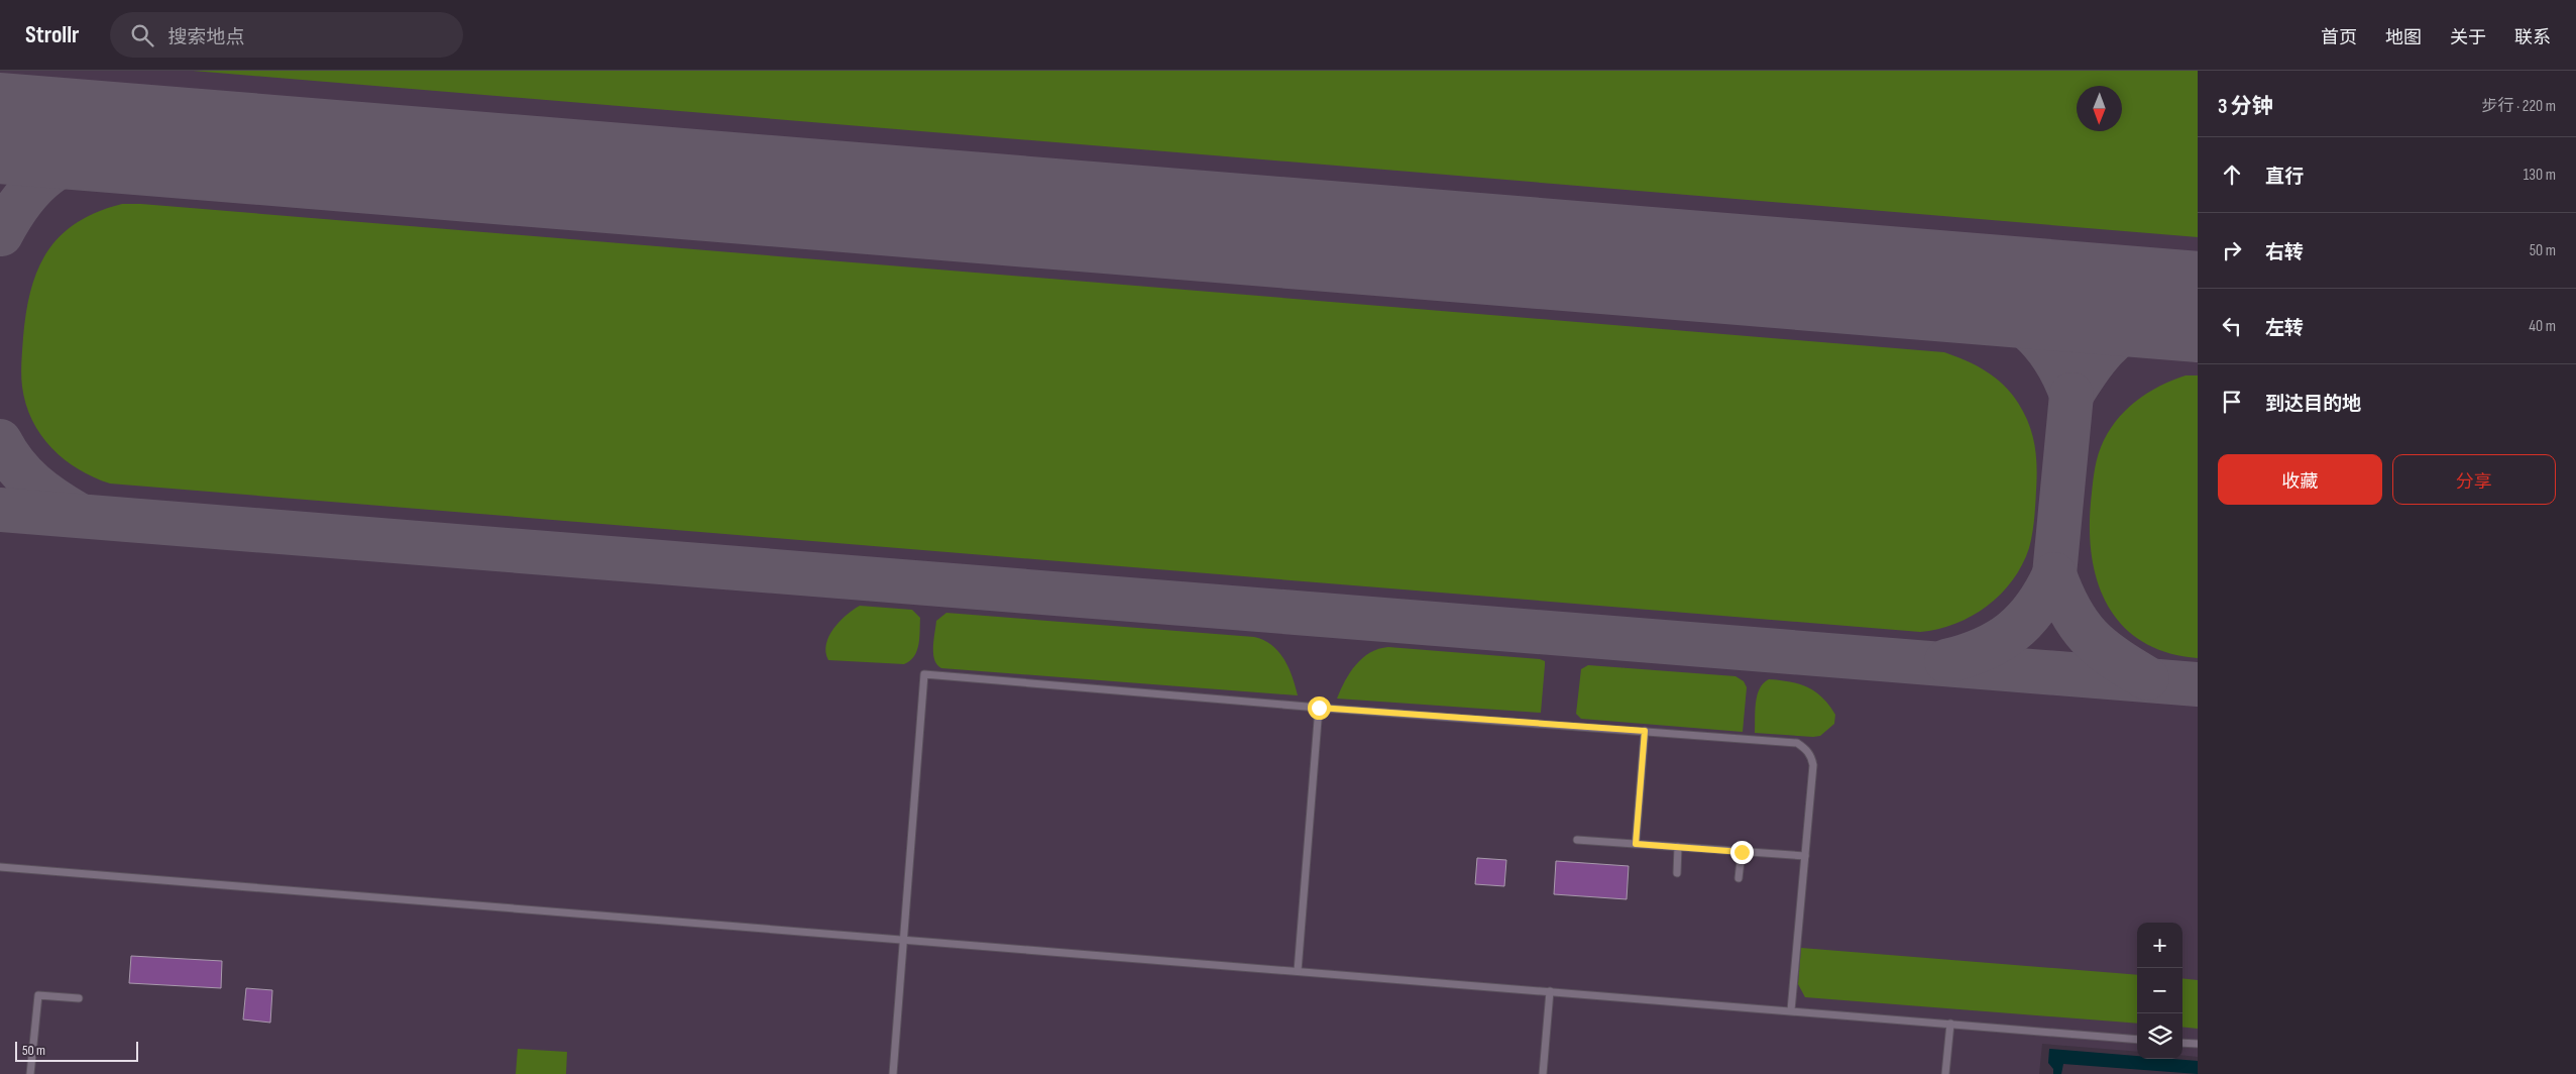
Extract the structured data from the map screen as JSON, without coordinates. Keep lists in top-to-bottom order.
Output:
{
  "scale_bar": "50 m",
  "north": "bottom",
  "page": {
    "header": "Strollr",
    "search": "搜索地点",
    "nav": [
      "首页",
      "地图",
      "关于",
      "联系"
    ],
    "heading": ["3 分钟", "步行 · 220 m"],
    "list": [
      ["直行", "130 m"],
      ["右转", "50 m"],
      ["左转", "40 m"],
      "到达目的地"
    ],
    "buttons": ["收藏", "分享"],
    "map_buttons": ["+", "−"],
    "scale": "50 m"
  }
}
